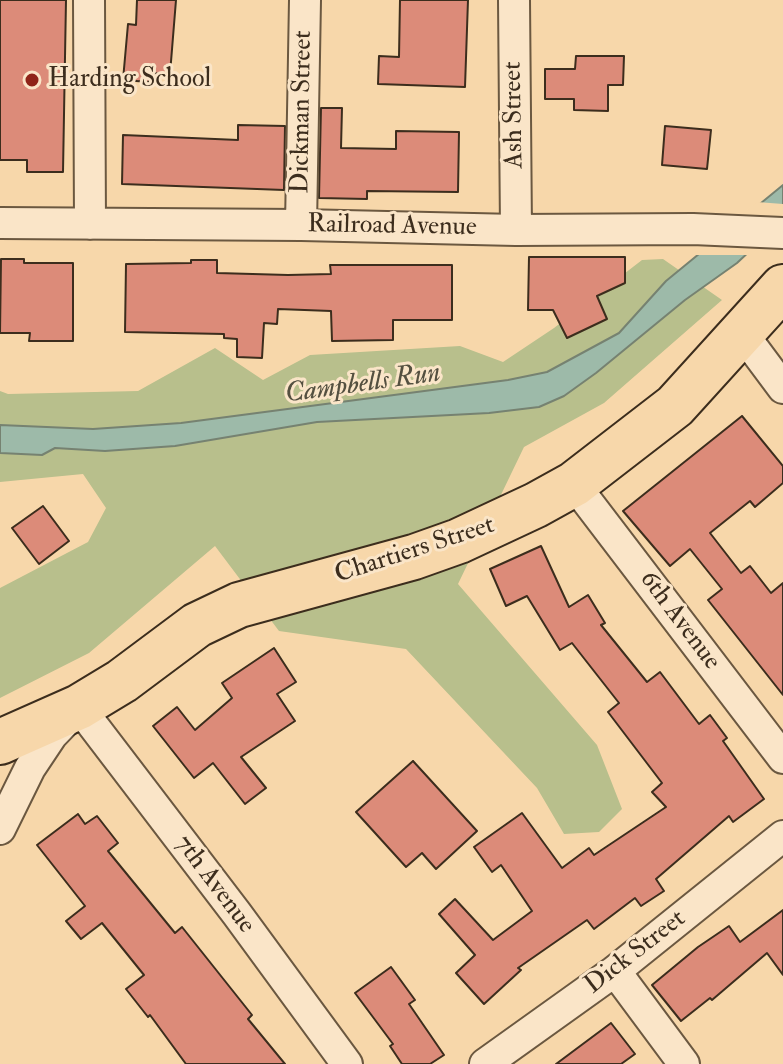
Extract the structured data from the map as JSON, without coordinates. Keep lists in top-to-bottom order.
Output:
{
  "streets": {
    "main road": ["Chartiers Street"],
    "street": [
      "Dickman Street",
      "Ash Street",
      "Railroad Avenue",
      "6th Avenue",
      "7th Avenue",
      "Dick Street"
    ]
  },
  "crossings": [
    ["Dickman Street", "Railroad Avenue"],
    ["Ash Street", "Railroad Avenue"],
    ["Chartiers Street", "6th Avenue"],
    ["Chartiers Street", "7th Avenue"]
  ],
  "water": ["Campbells Run"],
  "places": ["Harding School"]
}
